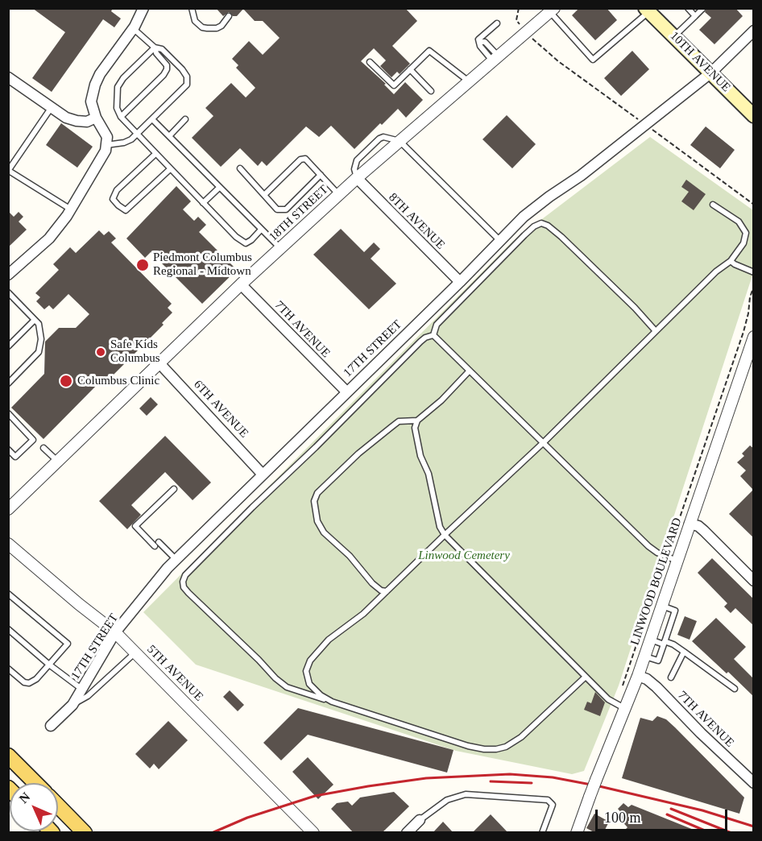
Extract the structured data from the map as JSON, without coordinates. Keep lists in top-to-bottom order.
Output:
{
  "streets": {
    "main road": ["10TH AVENUE"],
    "street": [
      "18TH STREET",
      "8TH AVENUE",
      "7TH AVENUE",
      "17TH STREET",
      "6TH AVENUE",
      "LINWOOD BOULEVARD",
      "5TH AVENUE"
    ]
  },
  "crossings": [
    ["10TH AVENUE", "17TH STREET"],
    ["18TH STREET", "8TH AVENUE"],
    ["18TH STREET", "7TH AVENUE"],
    ["18TH STREET", "6TH AVENUE"],
    ["8TH AVENUE", "17TH STREET"],
    ["7TH AVENUE", "17TH STREET"],
    ["7TH AVENUE", "LINWOOD BOULEVARD"],
    ["17TH STREET", "6TH AVENUE"],
    ["17TH STREET", "5TH AVENUE"]
  ],
  "parks": ["Linwood Cemetery"],
  "places": ["Piedmont Columbus Regional - Midtown", "Safe Kids Columbus", "Columbus Clinic"],
  "scale_bar": "100 m",
  "north": "top left"
}
